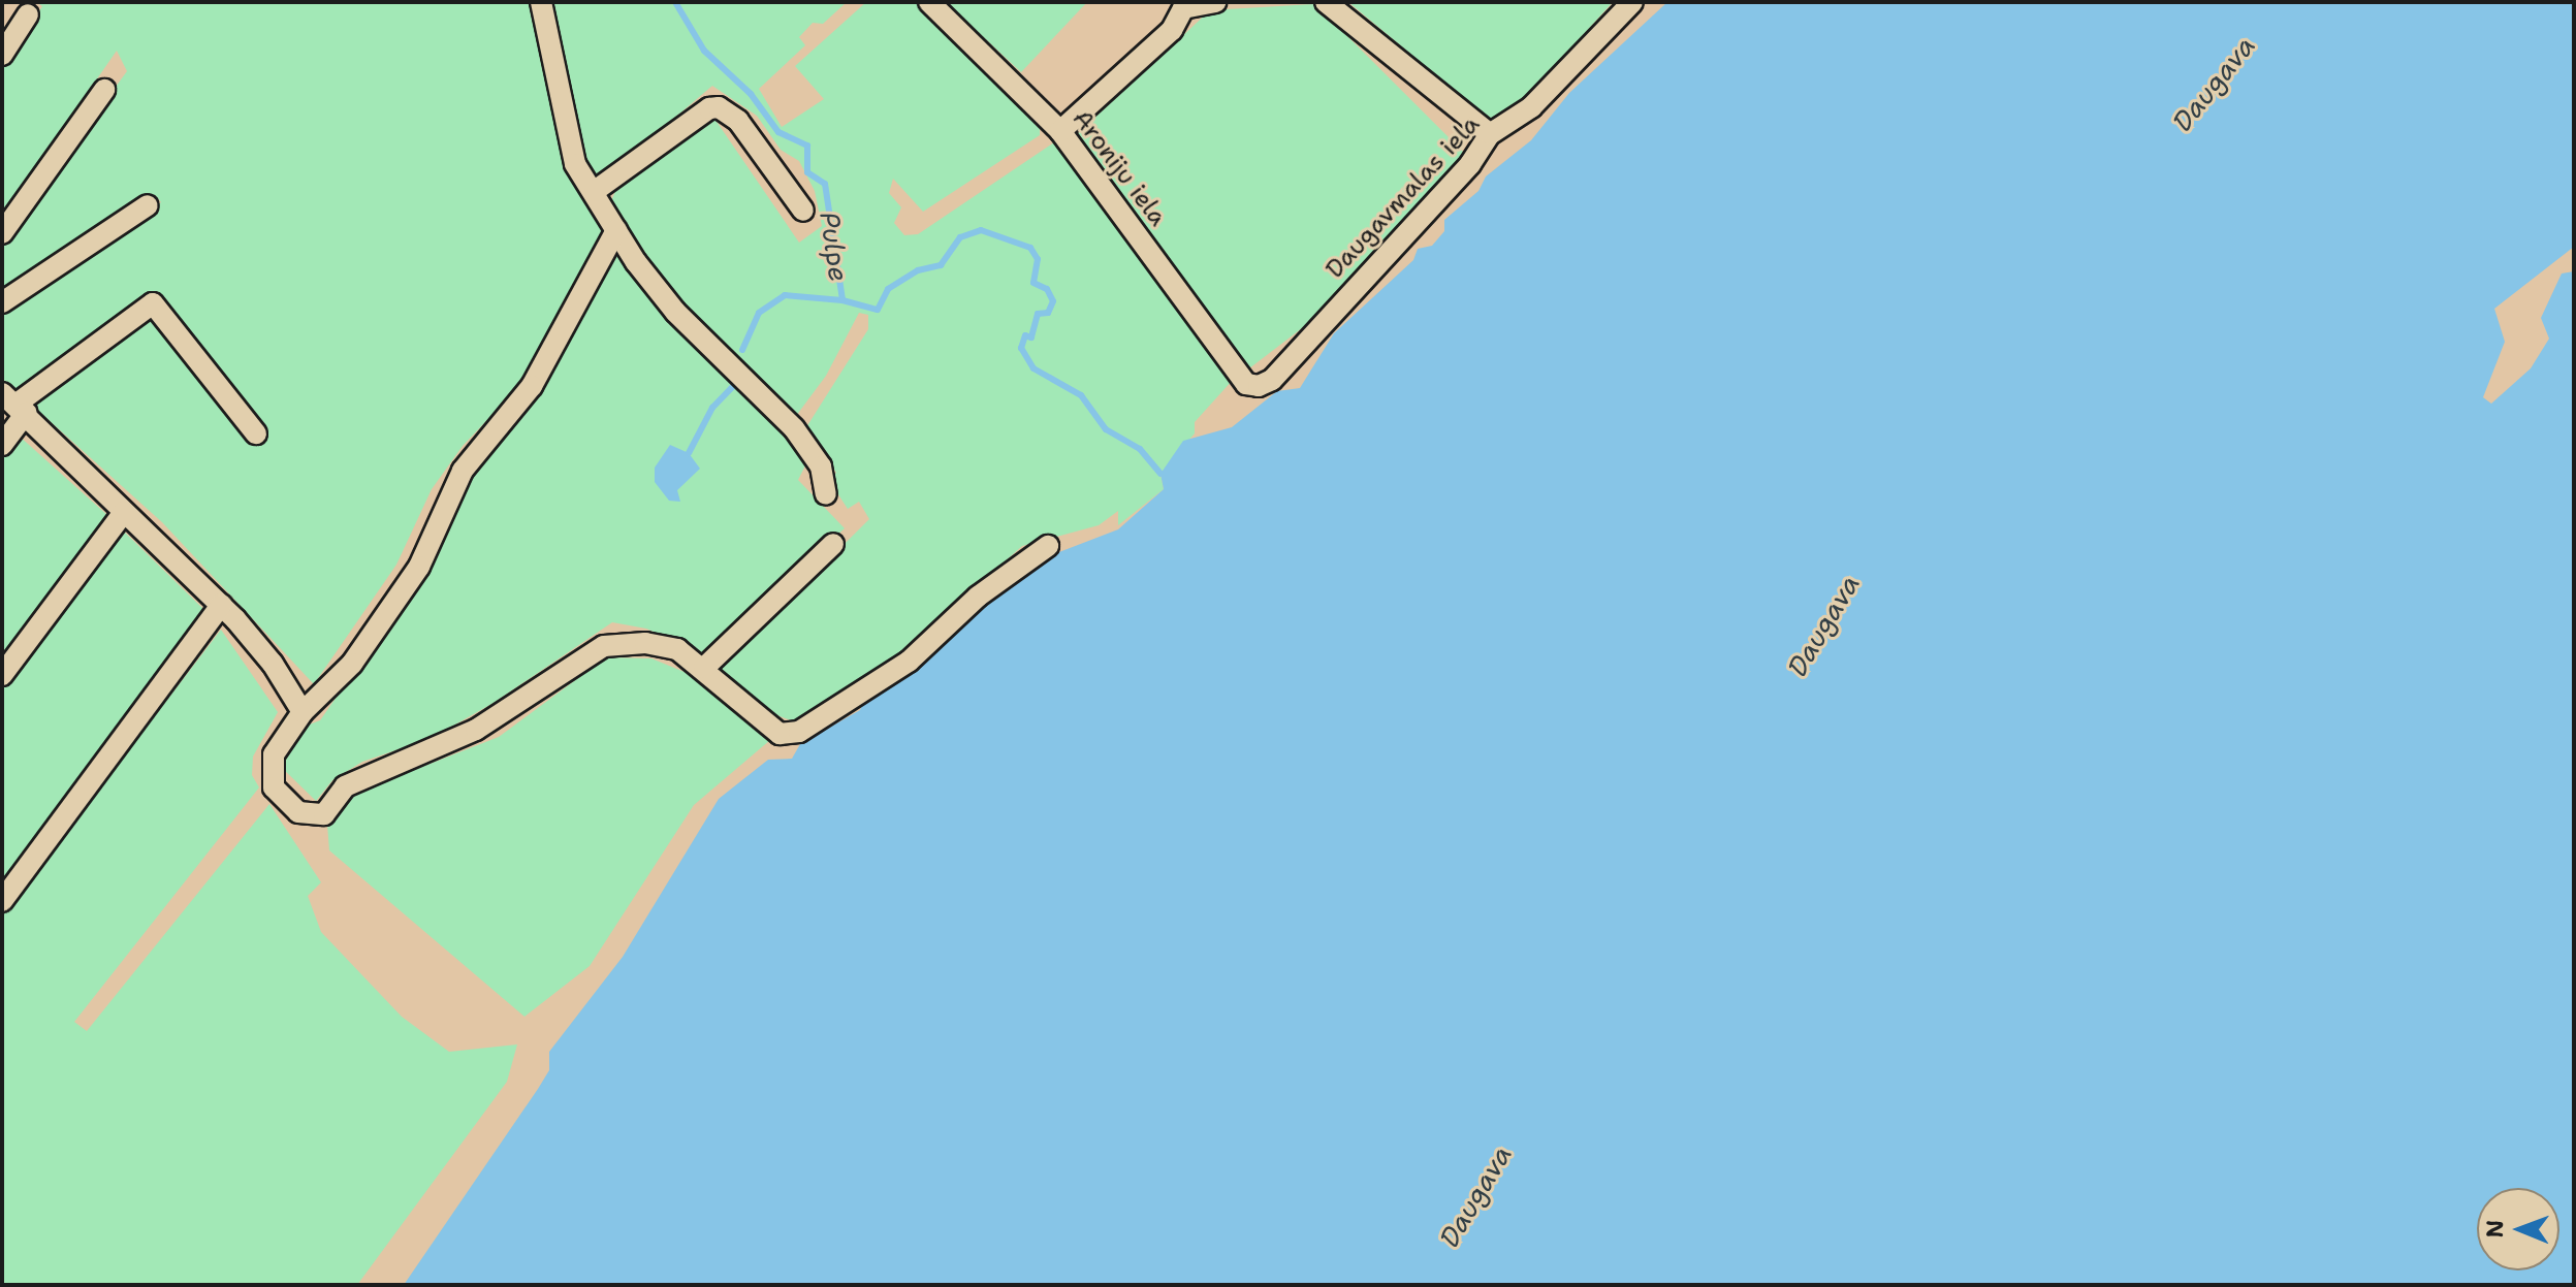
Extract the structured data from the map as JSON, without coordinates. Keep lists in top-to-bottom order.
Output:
{
  "streets": {
    "street": ["Aroniju iela", "Daugavmalas iela"]
  },
  "crossings": [
    ["Aroniju iela", "Daugavmalas iela"]
  ],
  "water": ["Daugava", "Pulpe"],
  "north": "left"
}
